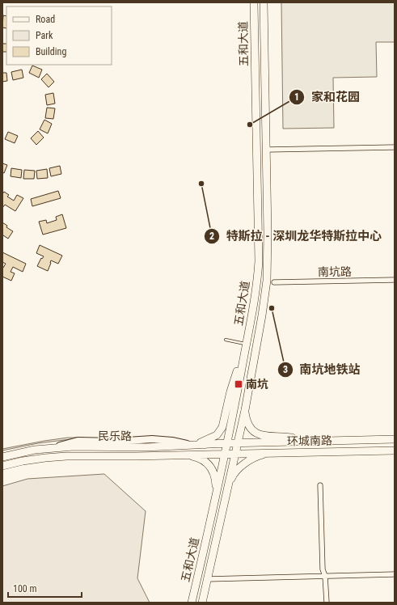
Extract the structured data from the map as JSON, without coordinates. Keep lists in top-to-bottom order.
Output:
{
  "streets": {
    "main road": ["五和大道", "民乐路", "环城南路"],
    "street": ["南坑路"]
  },
  "crossings": [
    ["五和大道", "民乐路"],
    ["五和大道", "环城南路"],
    ["民乐路", "环城南路"]
  ],
  "places": {
    "other": ["家和花园", "特斯拉 - 深圳龙华特斯拉中心", "南坑地铁站"],
    "transit": ["南坑"]
  },
  "legend": ["Road", "Park", "Building"],
  "scale_bar": "100 m"
}
